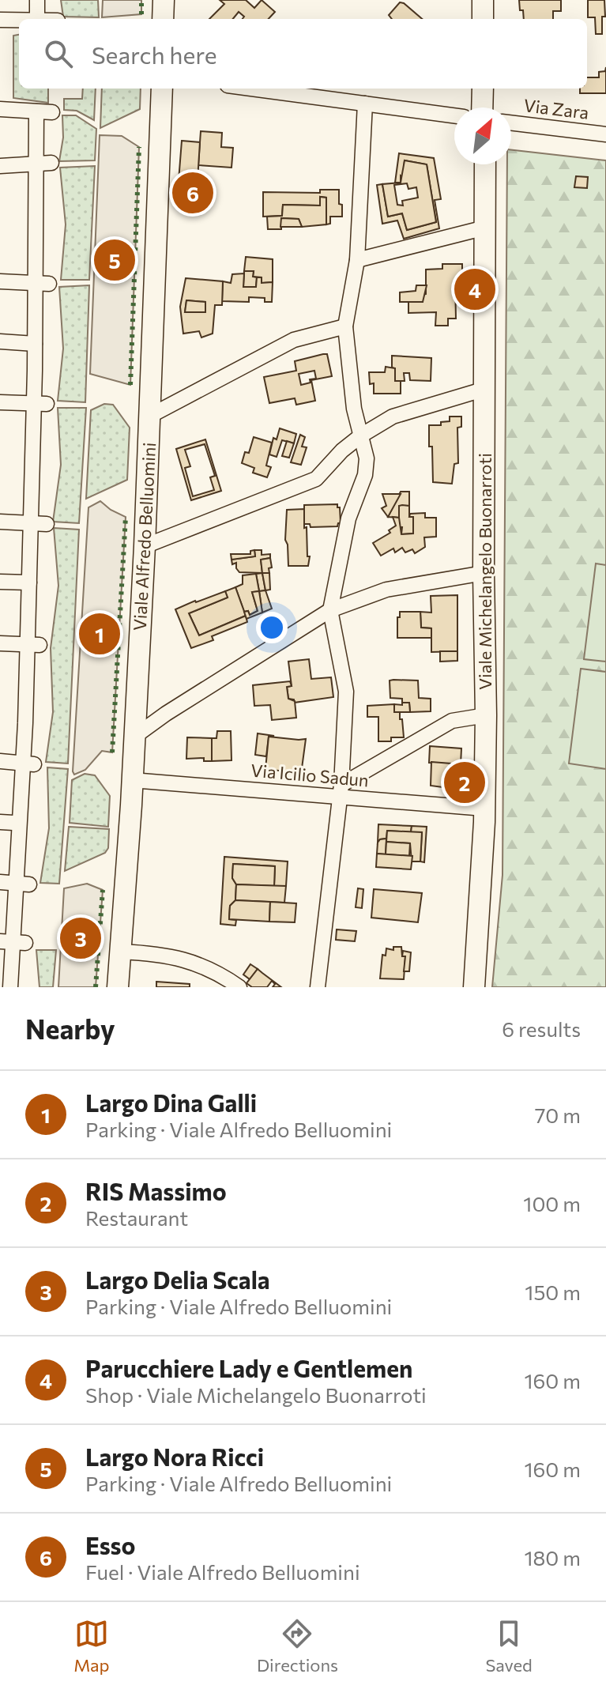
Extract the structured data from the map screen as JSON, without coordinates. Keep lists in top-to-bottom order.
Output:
{
  "streets": {
    "street": [
      "Via Zara",
      "Viale Alfredo Belluomini",
      "Viale Michelangelo Buonarroti",
      "Via Icilio Sadun"
    ]
  },
  "crossings": [
    ["Viale Alfredo Belluomini", "Via Icilio Sadun"],
    ["Viale Michelangelo Buonarroti", "Via Icilio Sadun"]
  ],
  "north": "top right",
  "page": {
    "search": "Search here",
    "pins": [
      "6",
      "5",
      "4",
      "1",
      "2",
      "3"
    ],
    "heading": ["Nearby", "6 results"],
    "list": [
      {
        "mark": "1",
        "name": "Largo Dina Galli",
        "note": "Parking · Viale Alfredo Belluomini",
        "value": "70 m"
      },
      {
        "mark": "2",
        "name": "RIS Massimo",
        "note": "Restaurant",
        "value": "100 m"
      },
      {
        "mark": "3",
        "name": "Largo Delia Scala",
        "note": "Parking · Viale Alfredo Belluomini",
        "value": "150 m"
      },
      {
        "mark": "4",
        "name": "Parucchiere Lady e Gentlemen",
        "note": "Shop · Viale Michelangelo Buonarroti",
        "value": "160 m"
      },
      {
        "mark": "5",
        "name": "Largo Nora Ricci",
        "note": "Parking · Viale Alfredo Belluomini",
        "value": "160 m"
      },
      {
        "mark": "6",
        "name": "Esso",
        "note": "Fuel · Viale Alfredo Belluomini",
        "value": "180 m"
      }
    ],
    "nav": ["Map", "Directions", "Saved"]
  }
}
